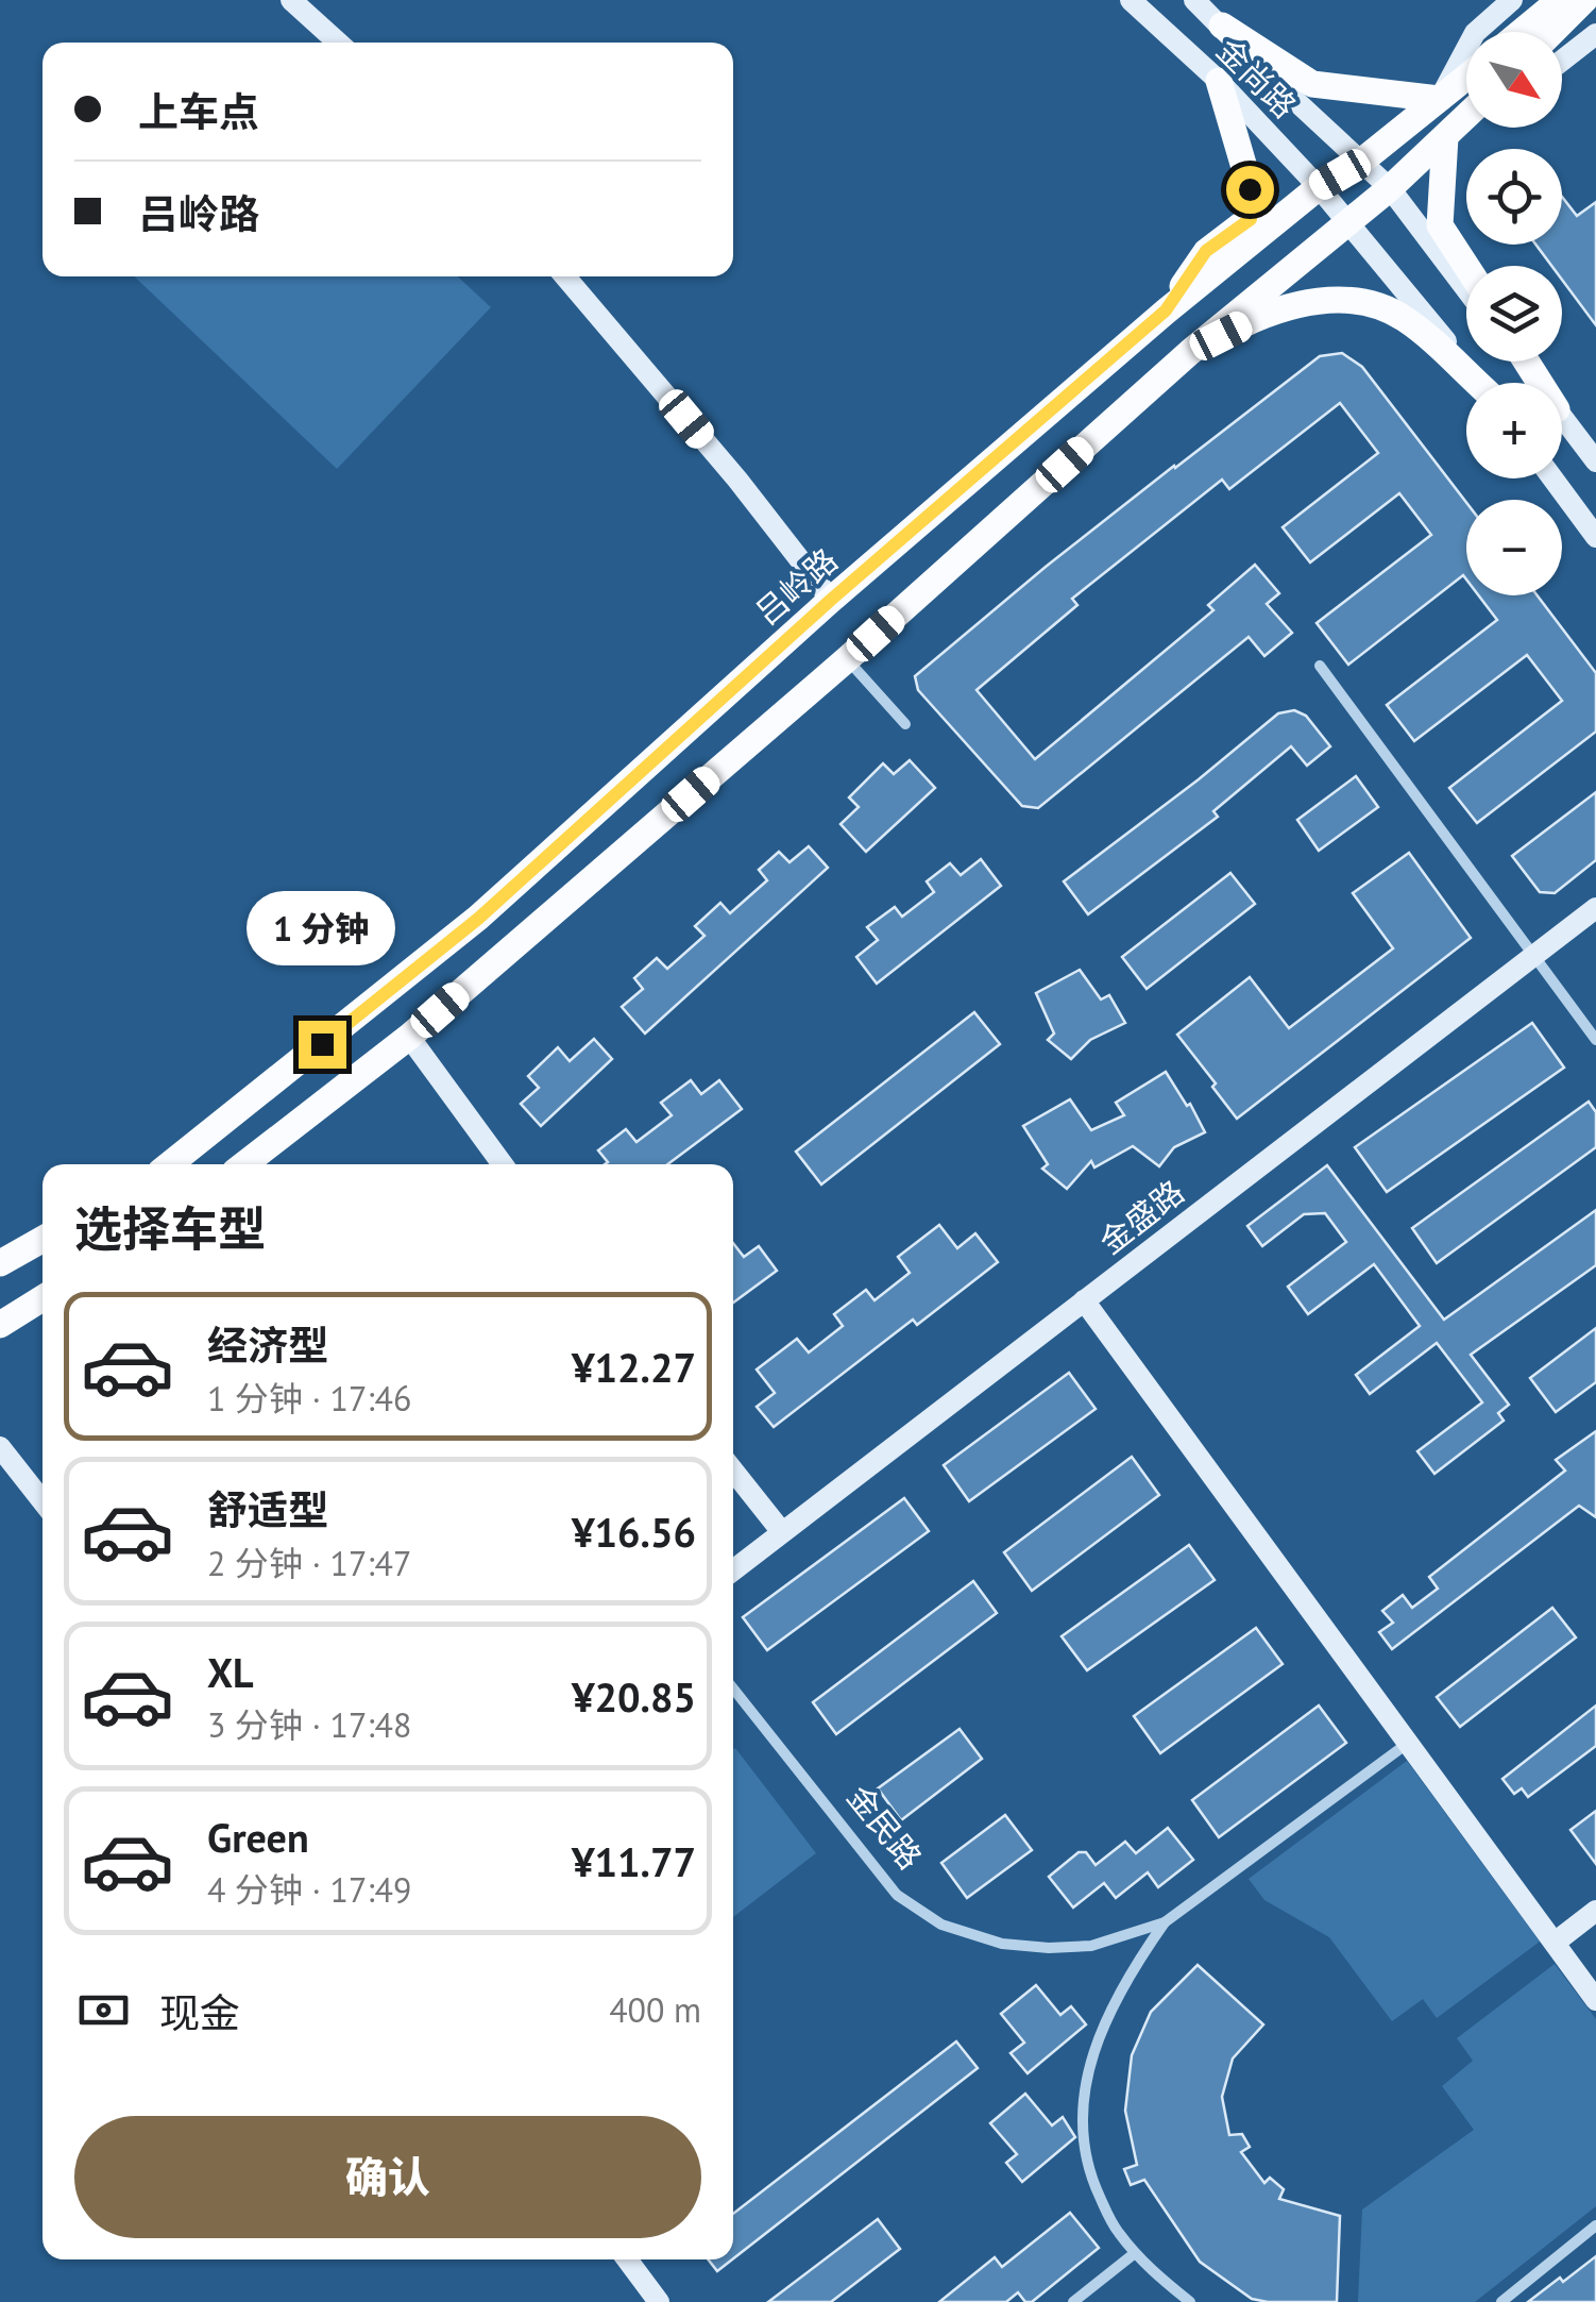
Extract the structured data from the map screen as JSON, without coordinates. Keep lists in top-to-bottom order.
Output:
{
  "streets": {
    "main road": ["吕岭路"],
    "street": ["金尚路", "金盛路", "金民路"]
  },
  "crossings": [
    ["金尚路", "吕岭路"]
  ],
  "north": "bottom right",
  "page": {
    "map_buttons": ["+", "−"],
    "banner": ["上车点", "吕岭路"],
    "bubble": "1 分钟",
    "heading": "选择车型",
    "list": [
      {
        "name": "经济型",
        "note": "1 分钟 · 17:46",
        "value": "¥12.27"
      },
      {
        "name": "舒适型",
        "note": "2 分钟 · 17:47",
        "value": "¥16.56"
      },
      {
        "name": "XL",
        "note": "3 分钟 · 17:48",
        "value": "¥20.85"
      },
      {
        "name": "Green",
        "note": "4 分钟 · 17:49",
        "value": "¥11.77"
      }
    ],
    "pay": ["现金", "400 m"],
    "buttons": "确认"
  }
}
